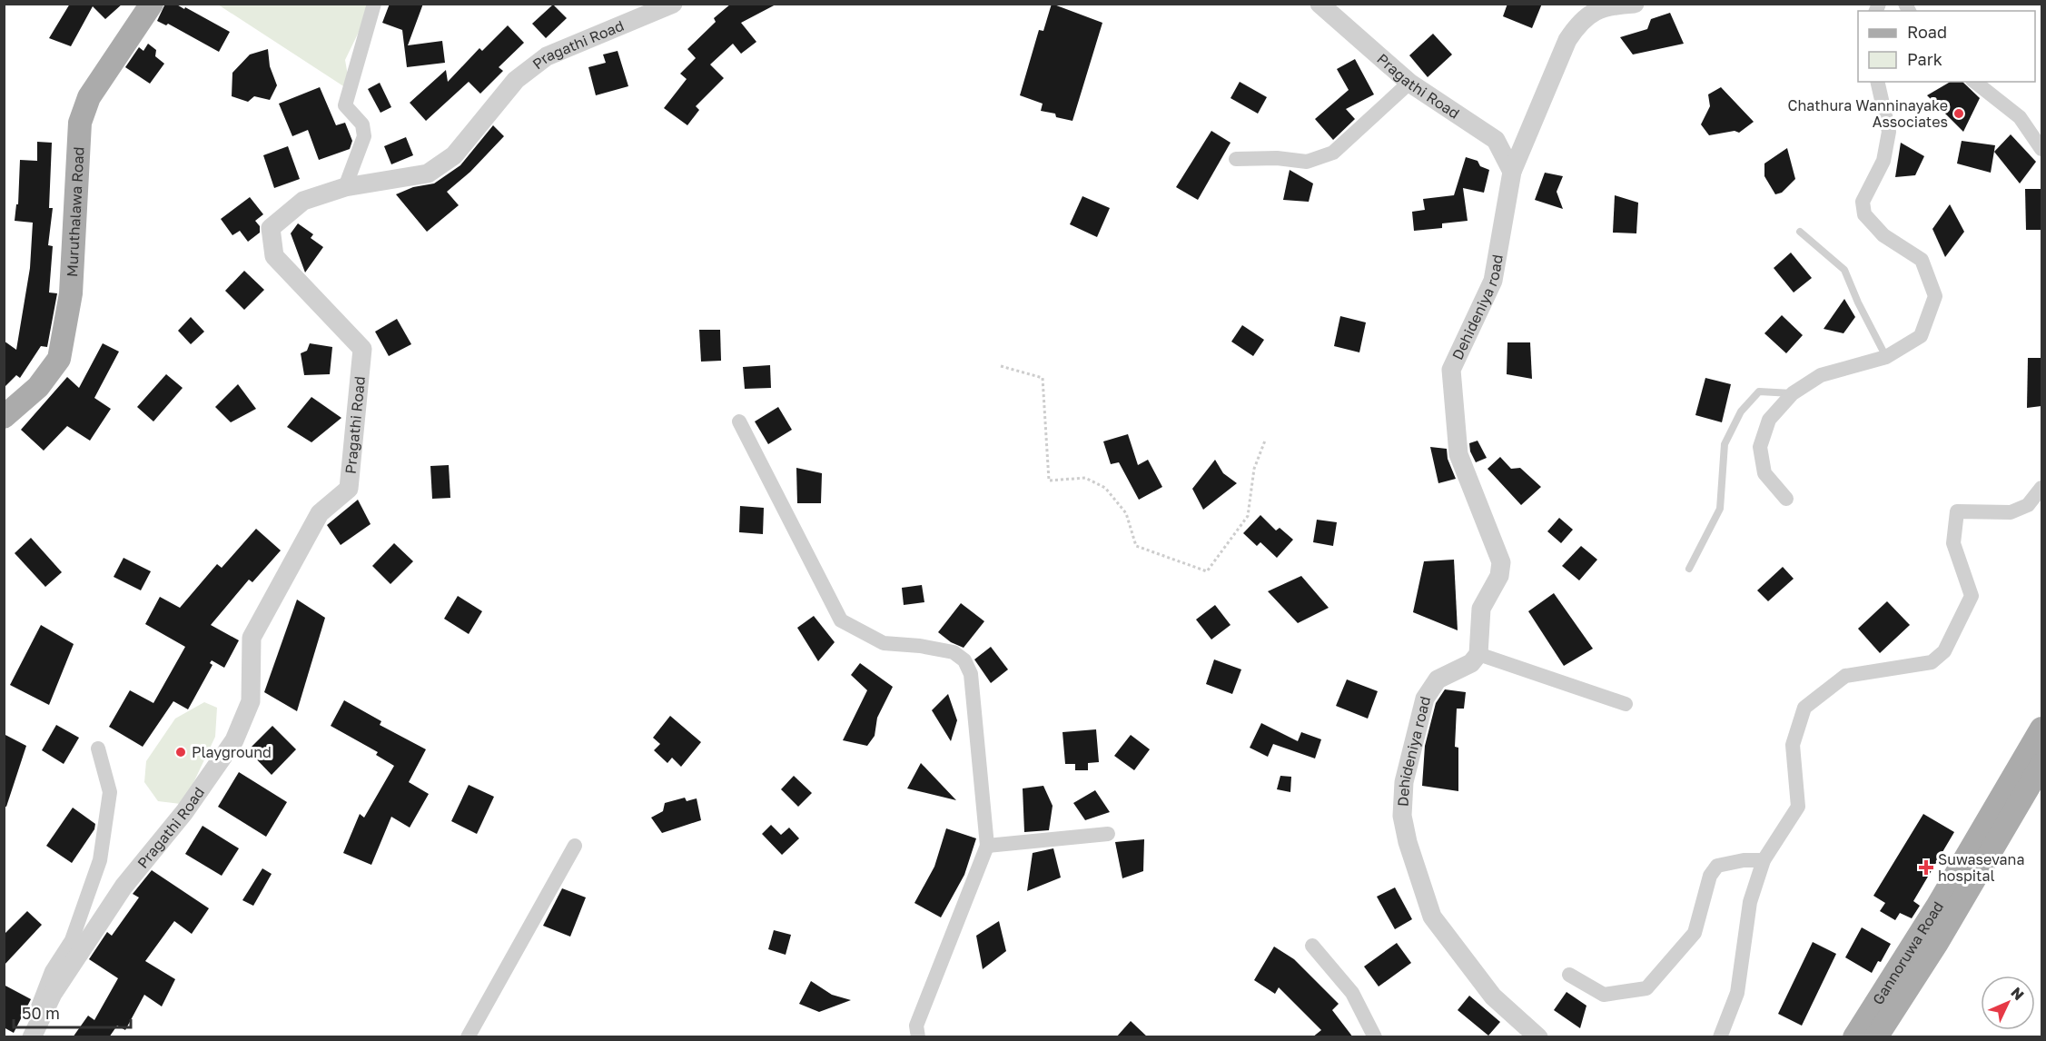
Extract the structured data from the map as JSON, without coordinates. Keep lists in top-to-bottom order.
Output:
{
  "streets": {
    "main road": ["Muruthalawa Road", "Gannoruwa Road"],
    "street": ["Pragathi Road", "Dehideniya road"]
  },
  "crossings": [
    ["Pragathi Road", "Dehideniya road"]
  ],
  "places": {
    "other": ["Chathura Wanninayake Associates", "Playground"],
    "health": ["Suwasevana hospital"]
  },
  "legend": ["Road", "Park"],
  "scale_bar": "50 m",
  "north": "top right"
}
